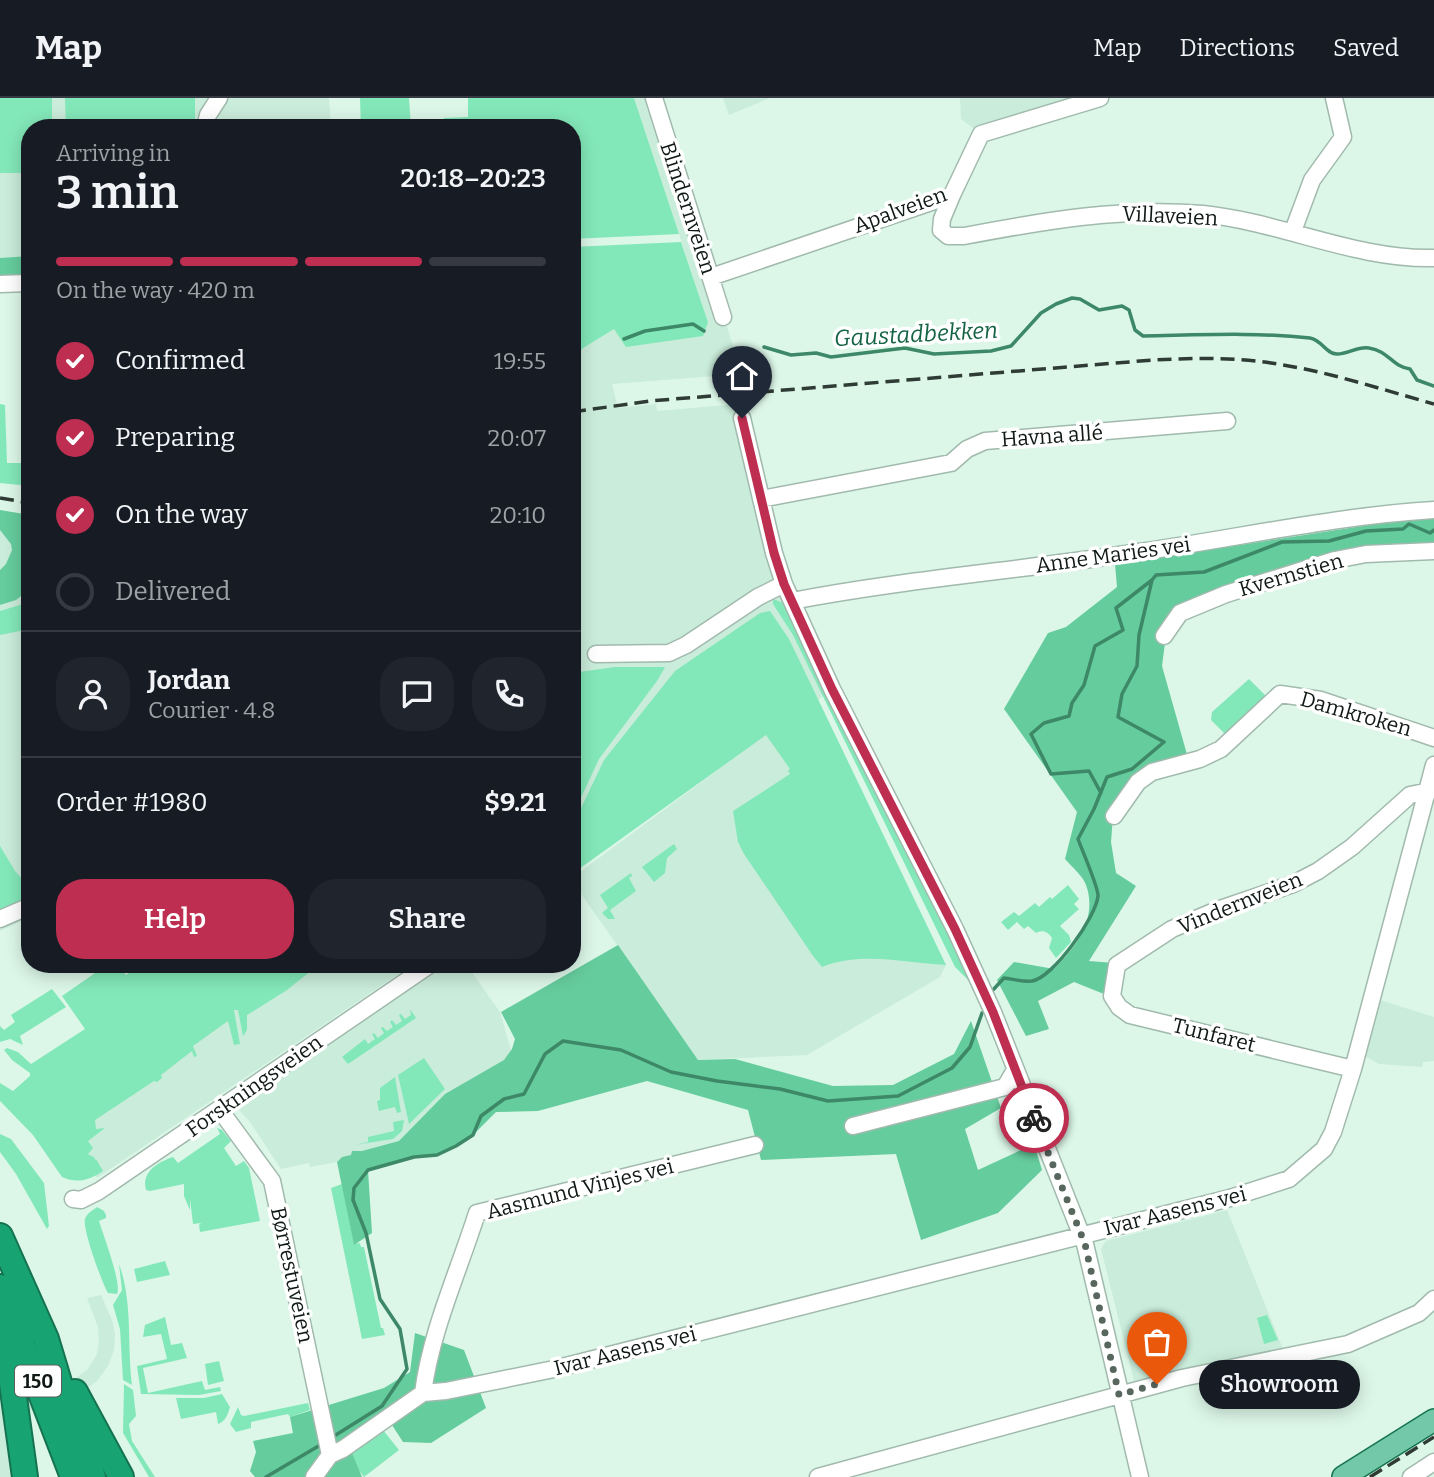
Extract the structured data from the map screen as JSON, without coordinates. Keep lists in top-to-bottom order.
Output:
{
  "streets": {
    "highway": ["150"],
    "street": [
      "Blindernveien",
      "Apalveien",
      "Villaveien",
      "Havna allé",
      "Anne Maries vei",
      "Kvernstien",
      "Damkroken",
      "Vindernveien",
      "Tunfaret",
      "Forskningsveien",
      "Aasmund Vinjes vei",
      "Ivar Aasens vei",
      "Børrestuveien"
    ]
  },
  "crossings": [
    ["Blindernveien", "Apalveien"],
    ["Apalveien", "Villaveien"],
    ["Vindernveien", "Tunfaret"],
    ["Vindernveien", "Ivar Aasens vei"],
    ["Tunfaret", "Ivar Aasens vei"],
    ["Forskningsveien", "Børrestuveien"],
    ["Aasmund Vinjes vei", "Ivar Aasens vei"]
  ],
  "water": ["Gaustadbekken"],
  "places": ["Showroom"],
  "page": {
    "header": "Map",
    "nav": ["Map", "Directions", "Saved"],
    "heading": ["3 min", "Arriving in", "20:18–20:23"],
    "panel": [
      "Jordan",
      "Courier · 4.8",
      "Order #1980",
      "$9.21"
    ],
    "bar": "On the way · 420 m",
    "list": [
      ["Confirmed", "19:55"],
      ["Preparing", "20:07"],
      ["On the way", "20:10"],
      "Delivered"
    ],
    "buttons": ["Help", "Share"],
    "bubble": "Showroom"
  }
}
